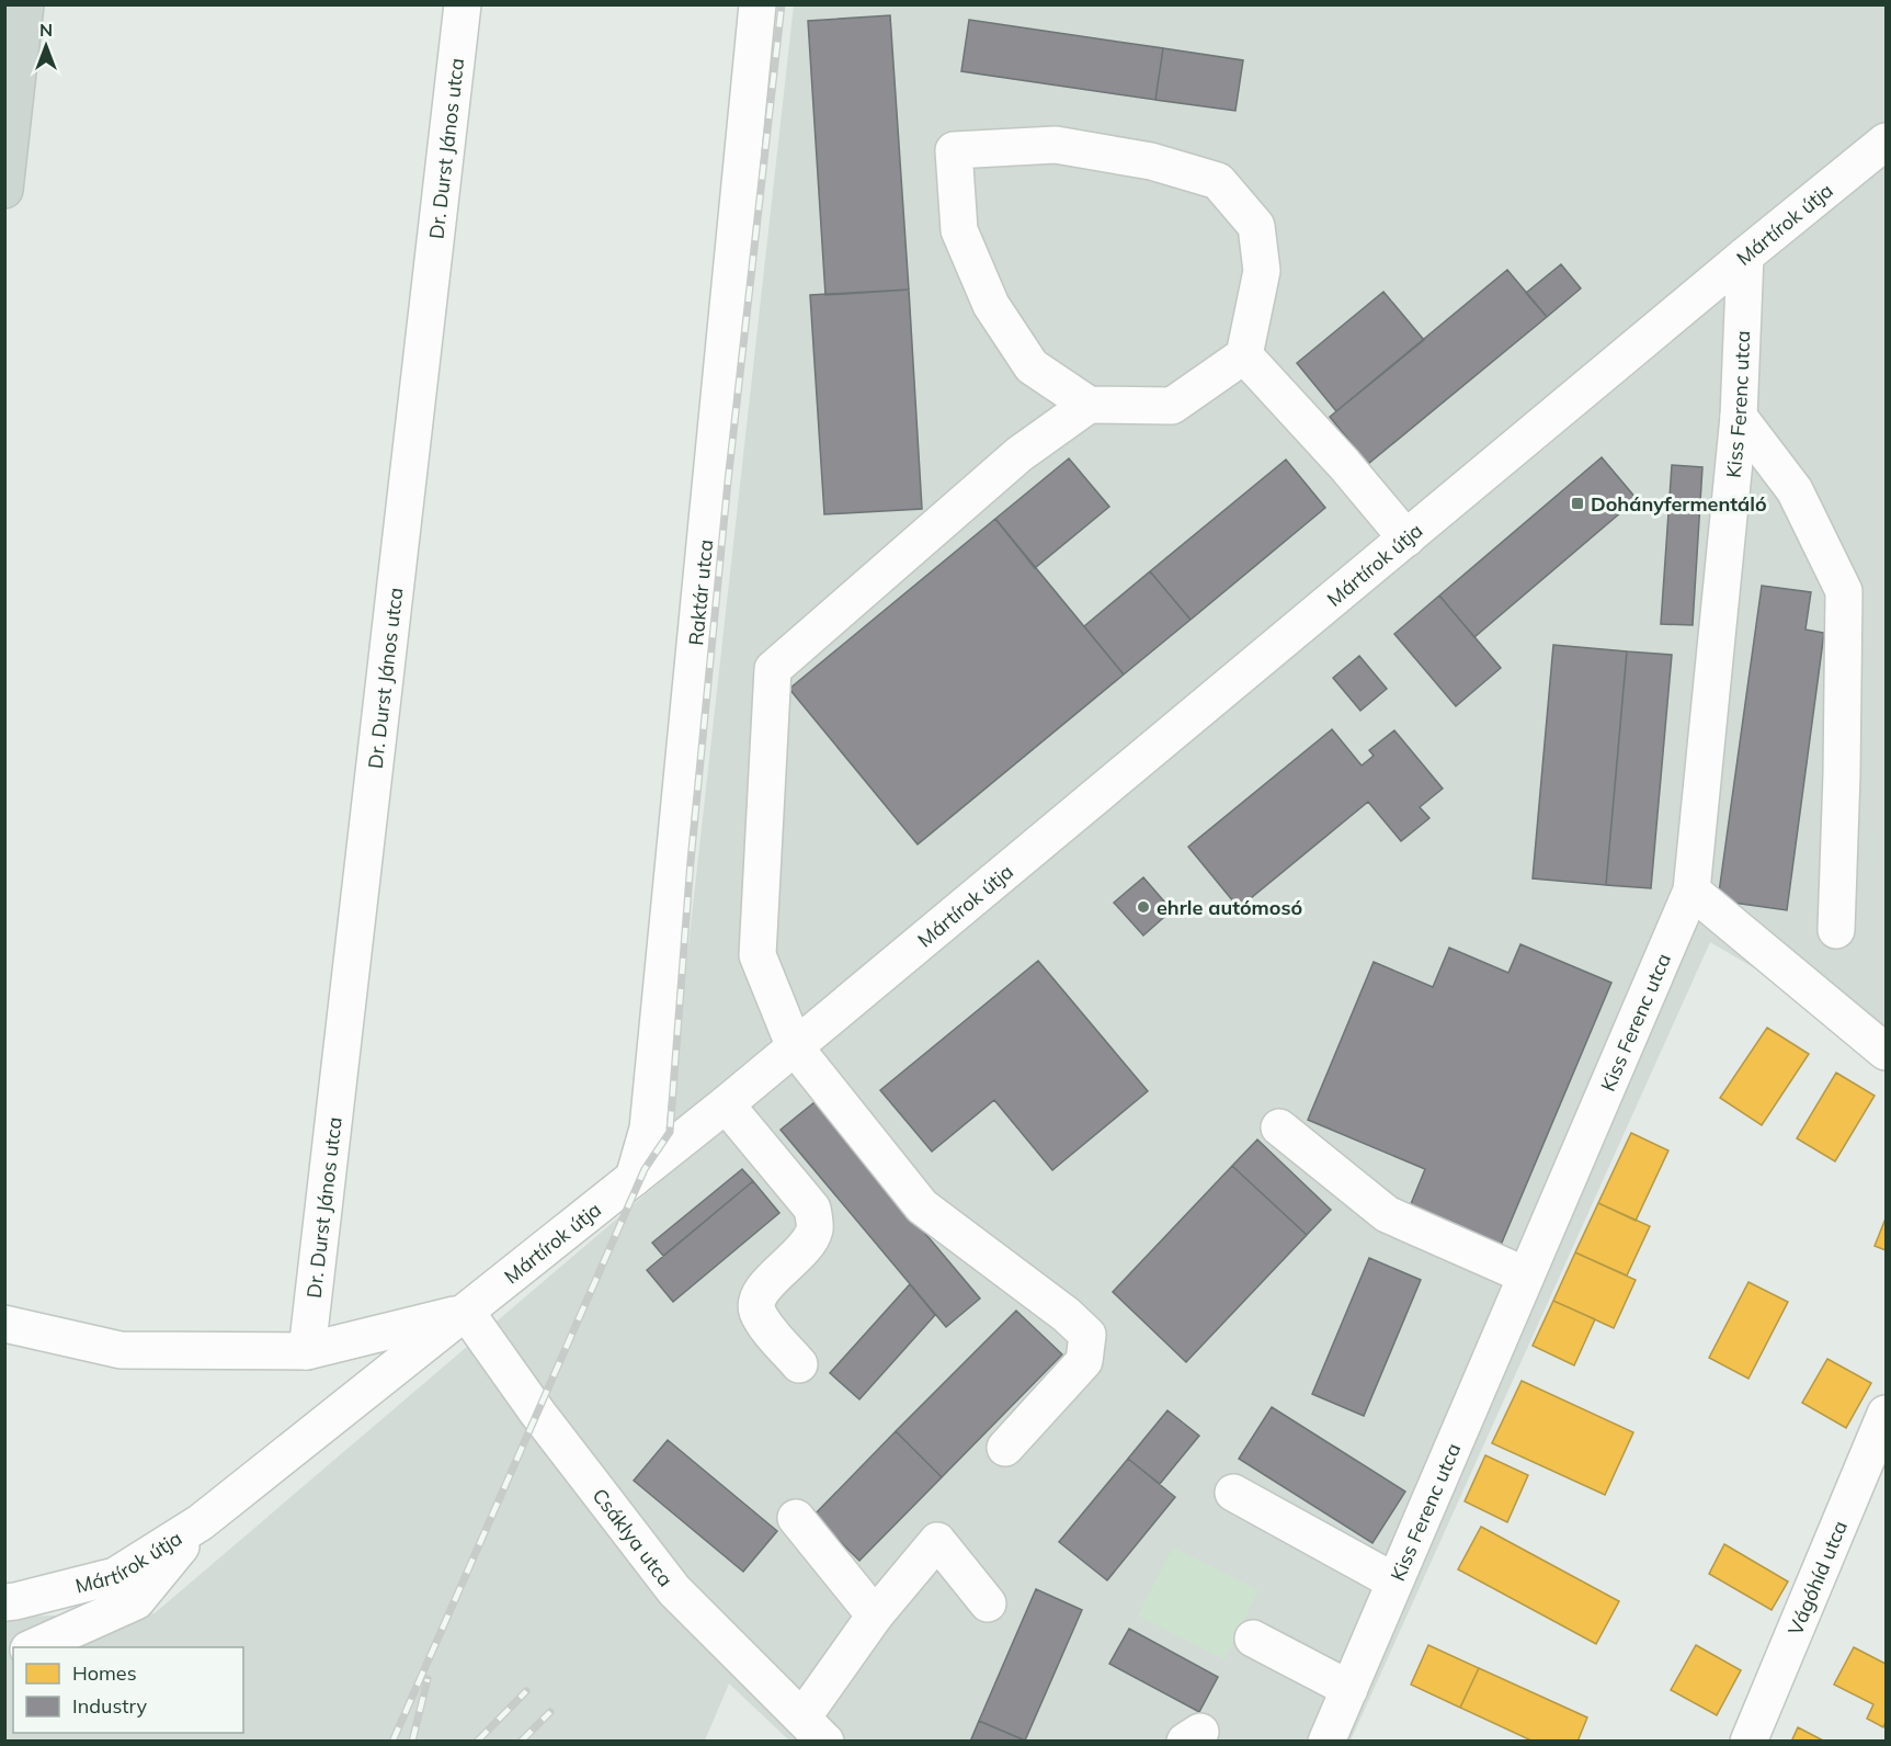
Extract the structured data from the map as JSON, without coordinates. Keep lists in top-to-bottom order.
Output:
{
  "streets": {
    "street": [
      "Dr. Durst János utca",
      "Mártírok útja",
      "Kiss Ferenc utca",
      "Raktár utca",
      "Csáklya utca",
      "Vágóhíd utca"
    ]
  },
  "crossings": [
    ["Mártírok útja", "Kiss Ferenc utca"],
    ["Mártírok útja", "Raktár utca"],
    ["Mártírok útja", "Csáklya utca"]
  ],
  "places": {
    "transit": ["Dohányfermentáló"],
    "other": ["ehrle autómosó"]
  },
  "legend": ["Homes", "Industry"],
  "north": "top"
}
